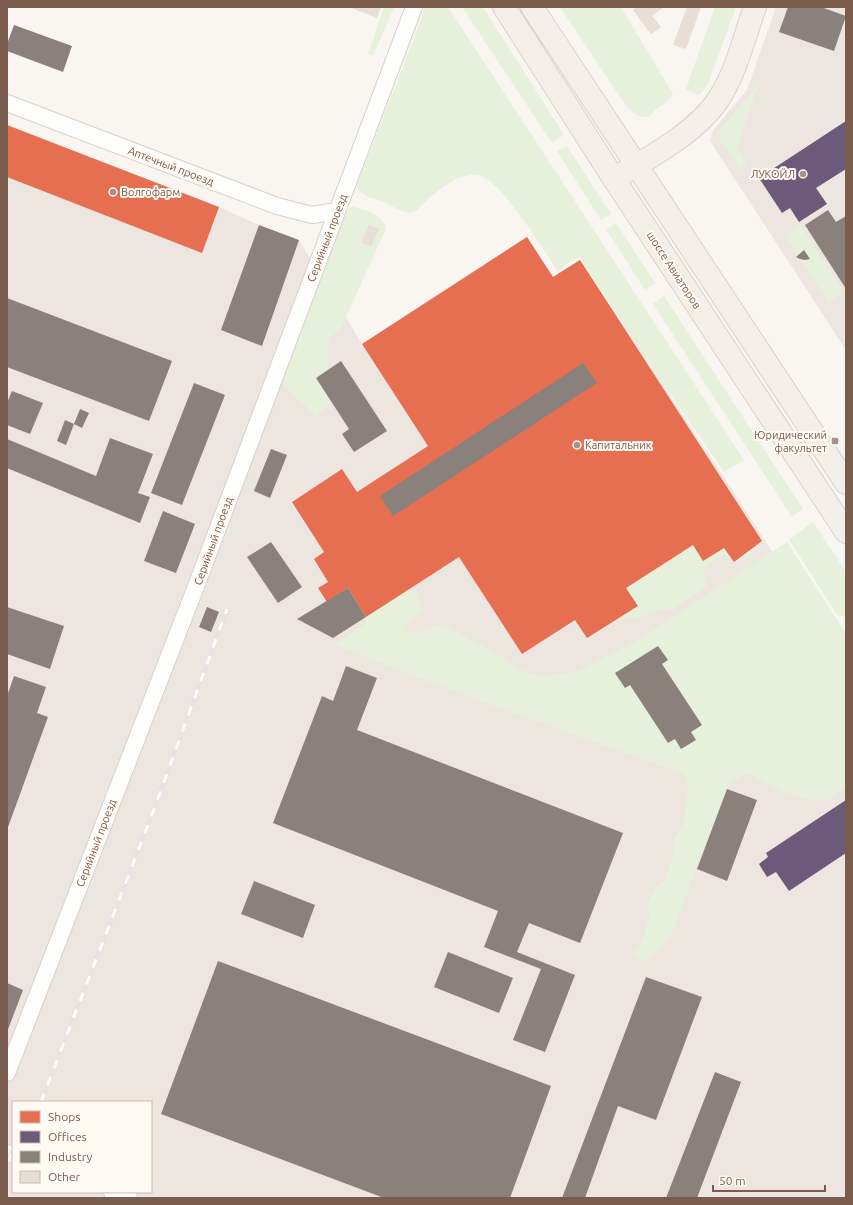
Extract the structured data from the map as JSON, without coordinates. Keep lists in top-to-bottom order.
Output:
{
  "streets": {
    "main road": ["шоссе Авиаторов"],
    "street": ["Аптечный проезд", "Серийный проезд"]
  },
  "crossings": [
    ["Аптечный проезд", "Серийный проезд"]
  ],
  "places": {
    "other": ["ЛУКОЙЛ", "Волгофарм", "Капитальник"],
    "transit": ["Юридический факультет"]
  },
  "legend": [
    "Shops",
    "Offices",
    "Industry",
    "Other"
  ],
  "scale_bar": "50 m"
}
